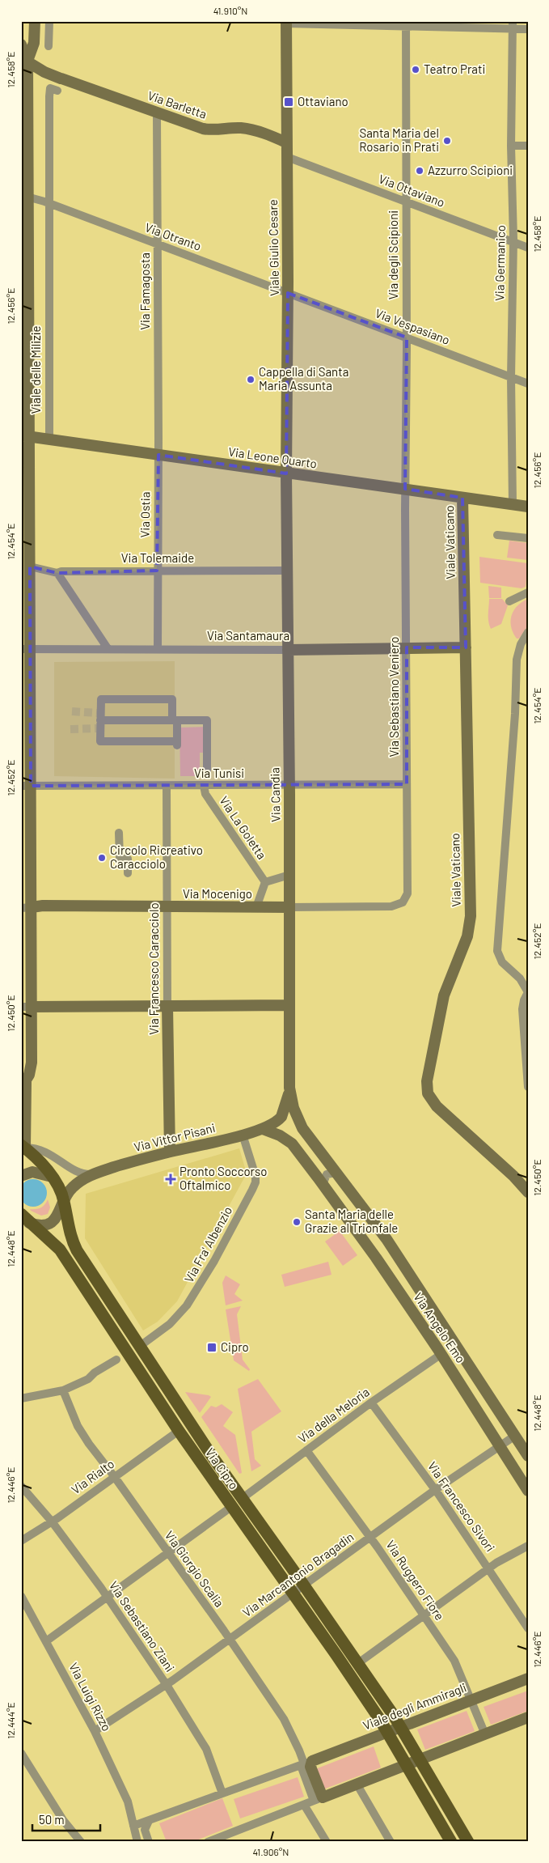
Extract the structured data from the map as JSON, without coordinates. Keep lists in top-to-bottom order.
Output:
{
  "streets": {
    "main road": [
      "Via Barletta",
      "Viale Giulio Cesare",
      "Viale delle Milizie",
      "Via Leone Quarto",
      "Viale Vaticano",
      "Via Santamaura",
      "Via Candia",
      "Via Mocenigo",
      "Via Francesco Caracciolo",
      "Via Vittor Pisani",
      "Via Angelo Emo",
      "Via Cipro",
      "Viale degli Ammiragli"
    ],
    "street": [
      "Via Ottaviano",
      "Via Otranto",
      "Via degli Scipioni",
      "Via Germanico",
      "Via Famagosta",
      "Via Vespasiano",
      "Via Ostia",
      "Via Tolemaide",
      "Via Sebastiano Veniero",
      "Via Tunisi",
      "Via La Goletta",
      "Via Fra' Albenzio",
      "Via della Meloria",
      "Via Rialto",
      "Via Francesco Sivori",
      "Via Giorgio Scalia",
      "Via Marcantonio Bragadin",
      "Via Ruggero Fiore",
      "Via Sebastiano Ziani",
      "Via Luigi Rizzo"
    ]
  },
  "crossings": [
    ["Via Barletta", "Viale Giulio Cesare"],
    ["Via Barletta", "Via Famagosta"],
    ["Via Barletta", "Viale delle Milizie"],
    ["Via Ottaviano", "Viale Giulio Cesare"],
    ["Via Ottaviano", "Via degli Scipioni"],
    ["Via Ottaviano", "Via Germanico"],
    ["Via Otranto", "Viale Giulio Cesare"],
    ["Via Otranto", "Via Famagosta"],
    ["Via Otranto", "Via Vespasiano"],
    ["Via Otranto", "Viale delle Milizie"],
    ["Viale Giulio Cesare", "Via Vespasiano"],
    ["Viale Giulio Cesare", "Via Leone Quarto"],
    ["Viale Giulio Cesare", "Via Candia"],
    ["Via degli Scipioni", "Via Vespasiano"],
    ["Via degli Scipioni", "Via Leone Quarto"],
    ["Via degli Scipioni", "Via Sebastiano Veniero"],
    ["Via Germanico", "Via Vespasiano"],
    ["Via Germanico", "Via Leone Quarto"],
    ["Via Famagosta", "Via Leone Quarto"],
    ["Via Famagosta", "Via Ostia"],
    ["Viale delle Milizie", "Via Leone Quarto"],
    ["Viale delle Milizie", "Via Tolemaide"],
    ["Viale delle Milizie", "Via Santamaura"],
    ["Viale delle Milizie", "Via Tunisi"],
    ["Viale delle Milizie", "Via Mocenigo"],
    ["Viale delle Milizie", "Via Cipro"],
    ["Via Leone Quarto", "Via Ostia"],
    ["Via Leone Quarto", "Viale Vaticano"],
    ["Via Leone Quarto", "Via Sebastiano Veniero"],
    ["Via Leone Quarto", "Via Candia"],
    ["Via Ostia", "Via Tolemaide"],
    ["Via Ostia", "Via Santamaura"],
    ["Viale Vaticano", "Via Santamaura"],
    ["Via Tolemaide", "Via Candia"],
    ["Via Santamaura", "Via Sebastiano Veniero"],
    ["Via Santamaura", "Via Candia"],
    ["Via Sebastiano Veniero", "Via Tunisi"],
    ["Via Sebastiano Veniero", "Via Mocenigo"],
    ["Via Tunisi", "Via Candia"],
    ["Via Tunisi", "Via La Goletta"],
    ["Via Tunisi", "Via Francesco Caracciolo"],
    ["Via Candia", "Via Mocenigo"],
    ["Via Candia", "Via Vittor Pisani"],
    ["Via Candia", "Via Angelo Emo"],
    ["Via Mocenigo", "Via Francesco Caracciolo"],
    ["Via Francesco Caracciolo", "Via Vittor Pisani"],
    ["Via Vittor Pisani", "Via Fra' Albenzio"],
    ["Via Vittor Pisani", "Via Angelo Emo"],
    ["Via Vittor Pisani", "Via Cipro"],
    ["Via Fra' Albenzio", "Via Cipro"],
    ["Via Angelo Emo", "Via della Meloria"],
    ["Via Angelo Emo", "Via Marcantonio Bragadin"],
    ["Via della Meloria", "Via Cipro"],
    ["Via della Meloria", "Via Francesco Sivori"],
    ["Via della Meloria", "Via Ruggero Fiore"],
    ["Via Cipro", "Via Rialto"],
    ["Via Cipro", "Via Marcantonio Bragadin"],
    ["Via Cipro", "Viale degli Ammiragli"],
    ["Via Rialto", "Via Giorgio Scalia"],
    ["Via Rialto", "Via Sebastiano Ziani"],
    ["Via Francesco Sivori", "Via Marcantonio Bragadin"],
    ["Via Giorgio Scalia", "Via Marcantonio Bragadin"],
    ["Via Giorgio Scalia", "Viale degli Ammiragli"],
    ["Via Marcantonio Bragadin", "Via Ruggero Fiore"],
    ["Via Marcantonio Bragadin", "Via Sebastiano Ziani"],
    ["Via Marcantonio Bragadin", "Via Luigi Rizzo"],
    ["Via Ruggero Fiore", "Viale degli Ammiragli"],
    ["Via Sebastiano Ziani", "Viale degli Ammiragli"],
    ["Via Luigi Rizzo", "Viale degli Ammiragli"]
  ],
  "places": {
    "other": [
      "Teatro Prati",
      "Santa Maria del Rosario in Prati",
      "Azzurro Scipioni",
      "Cappella di Santa Maria Assunta",
      "Circolo Ricreativo Caracciolo",
      "Santa Maria delle Grazie al Trionfale"
    ],
    "transit": ["Ottaviano", "Cipro"],
    "health": ["Pronto Soccorso Oftalmico"]
  },
  "scale_bar": "50 m",
  "coordinates": [
    "41.910°N",
    "12.458°E",
    "12.456°E",
    "12.454°E",
    "12.452°E",
    "12.450°E",
    "12.448°E",
    "12.446°E",
    "12.444°E",
    "41.906°N"
  ]
}
